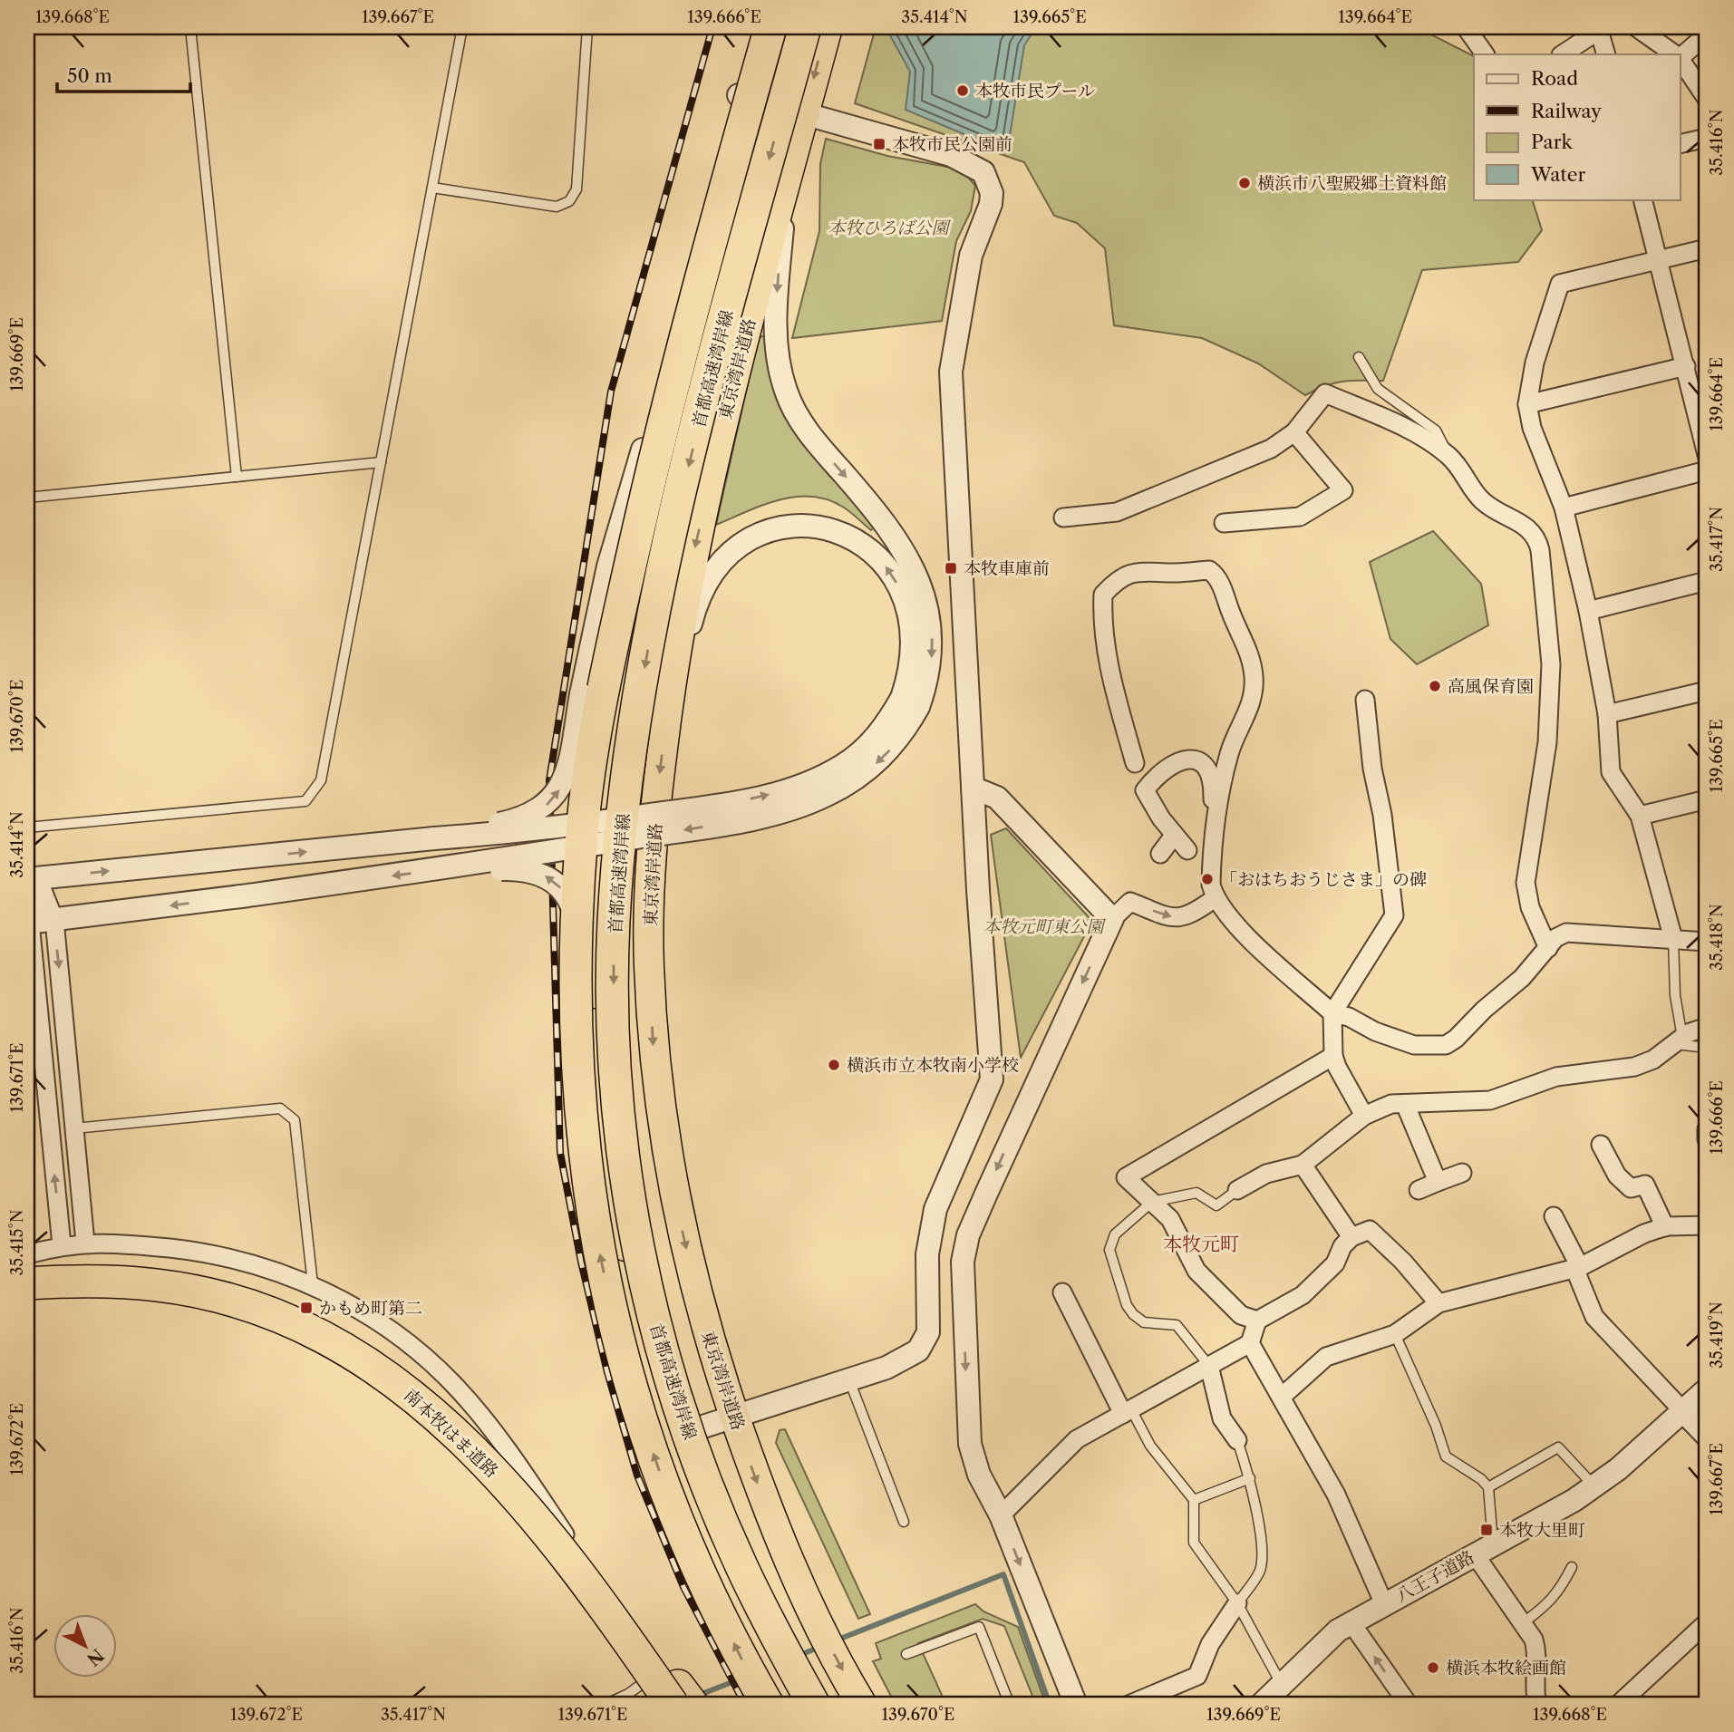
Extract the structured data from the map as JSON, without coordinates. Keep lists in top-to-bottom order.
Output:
{
  "streets": {
    "highway": ["首都高速湾岸線", "東京湾岸道路", "南本牧はま道路"],
    "street": ["八王子道路"]
  },
  "districts": ["本牧元町"],
  "parks": ["本牧ひろば公園", "本牧元町東公園"],
  "places": {
    "other": [
      "本牧市民プール",
      "横浜市八聖殿郷土資料館",
      "高風保育園",
      "「おはちおうじさま」の碑",
      "横浜市立本牧南小学校",
      "横浜本牧絵画館"
    ],
    "transit": [
      "本牧市民公園前",
      "本牧車庫前",
      "かもめ町第二",
      "本牧大里町"
    ]
  },
  "legend": [
    "Road",
    "Railway",
    "Park",
    "Water"
  ],
  "scale_bar": "50 m",
  "north": "bottom right",
  "coordinates": [
    "139.668°E",
    "139.667°E",
    "139.666°E",
    "35.414°N",
    "139.665°E",
    "139.664°E",
    "35.416°N",
    "139.669°E",
    "35.417°N",
    "139.670°E",
    "35.418°N",
    "139.671°E",
    "35.415°N",
    "35.419°N",
    "139.672°E"
  ]
}
